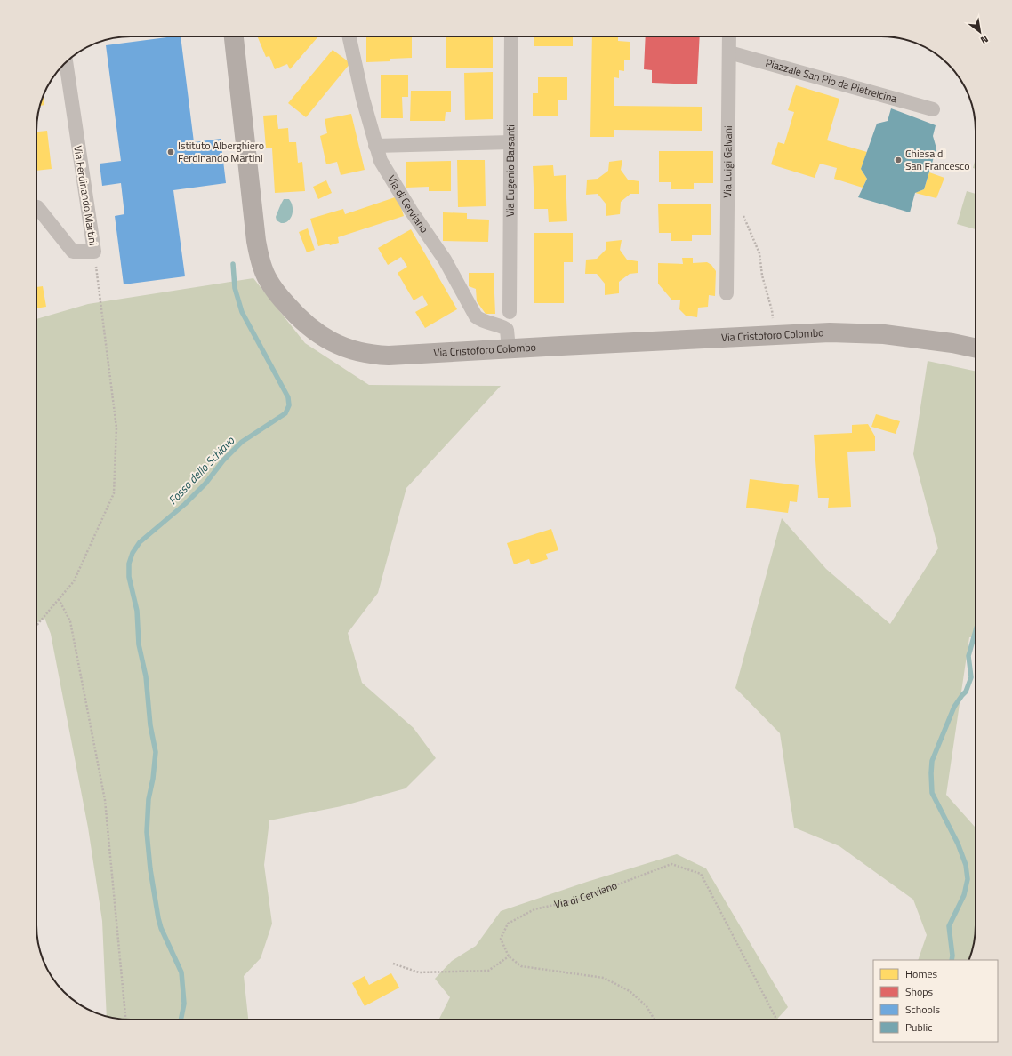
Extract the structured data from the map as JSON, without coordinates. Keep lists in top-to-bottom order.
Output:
{
  "streets": {
    "main road": ["Via Cristoforo Colombo"],
    "street": [
      "Piazzale San Pio da Pietrelcina",
      "Via Luigi Galvani",
      "Via Eugenio Barsanti",
      "Via Ferdinando Martini",
      "Via di Cerviano"
    ]
  },
  "crossings": [
    ["Piazzale San Pio da Pietrelcina", "Via Luigi Galvani"],
    ["Via di Cerviano", "Via Cristoforo Colombo"]
  ],
  "water": ["Fosso dello Schiavo"],
  "places": ["Istituto Alberghiero Ferdinando Martini", "Chiesa di San Francesco"],
  "legend": [
    "Homes",
    "Shops",
    "Schools",
    "Public"
  ],
  "north": "bottom right"
}
